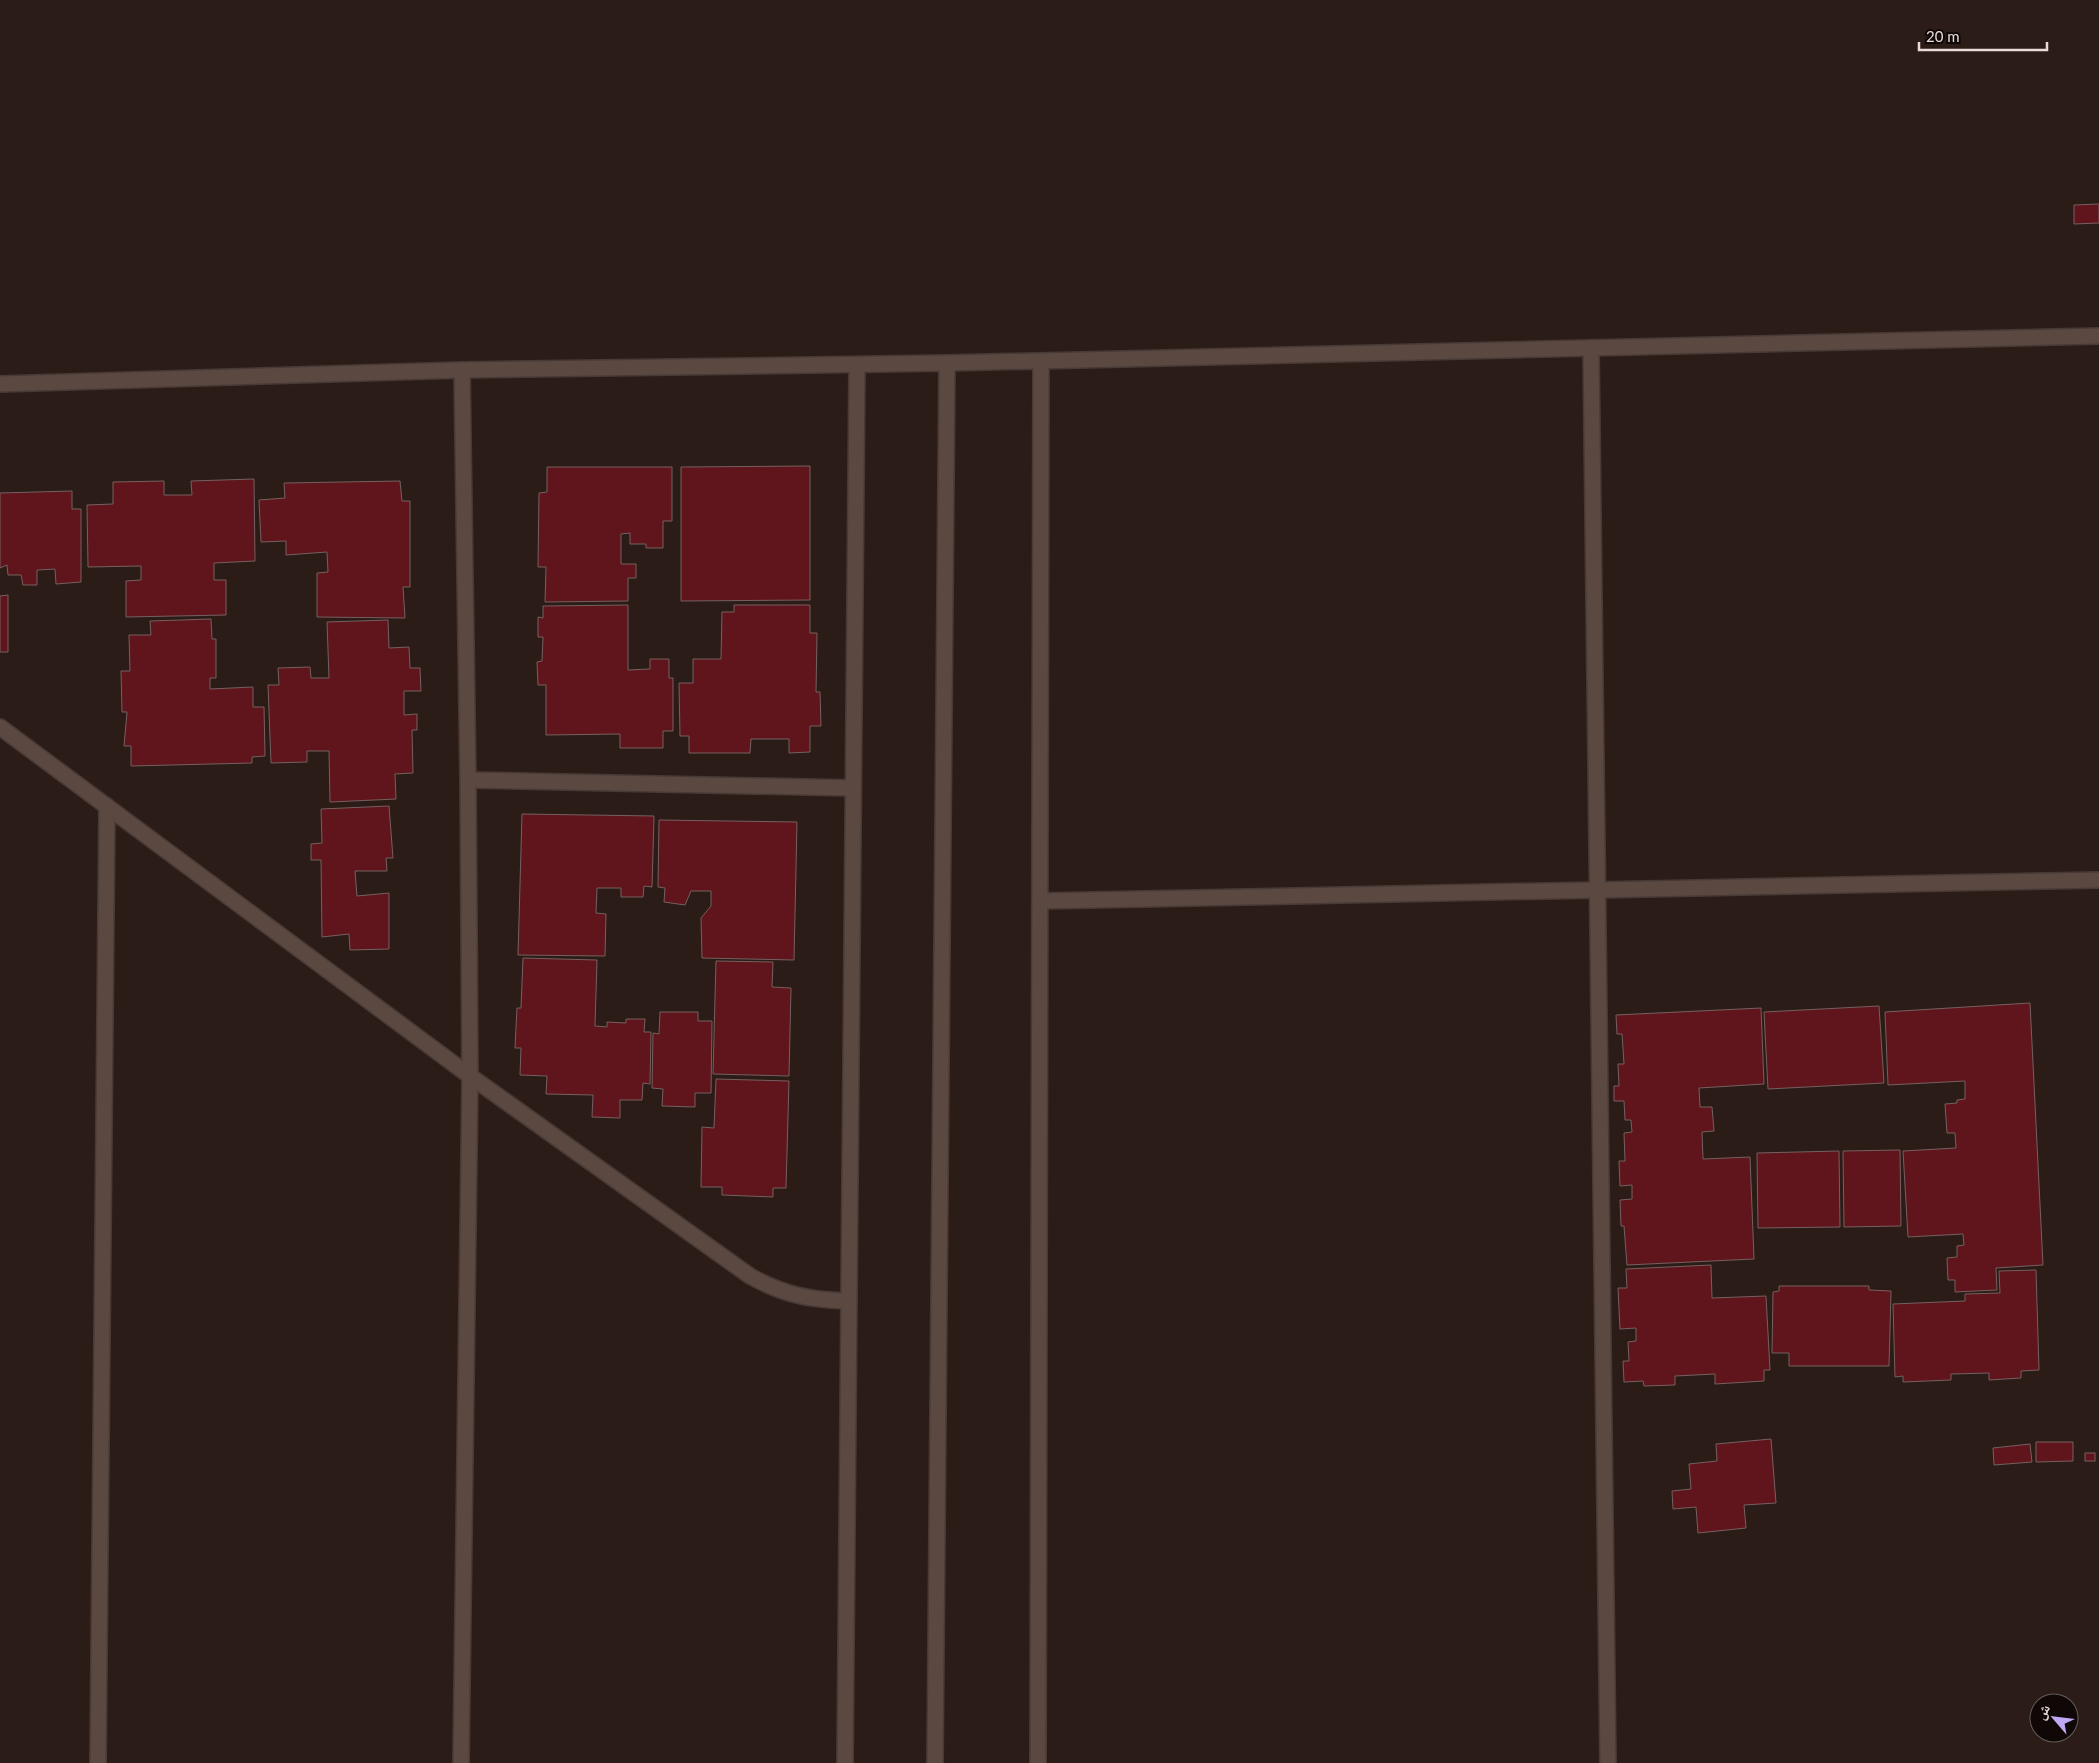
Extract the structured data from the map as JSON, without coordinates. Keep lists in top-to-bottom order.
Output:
{
  "scale_bar": "20 m",
  "north": "top left"
}
